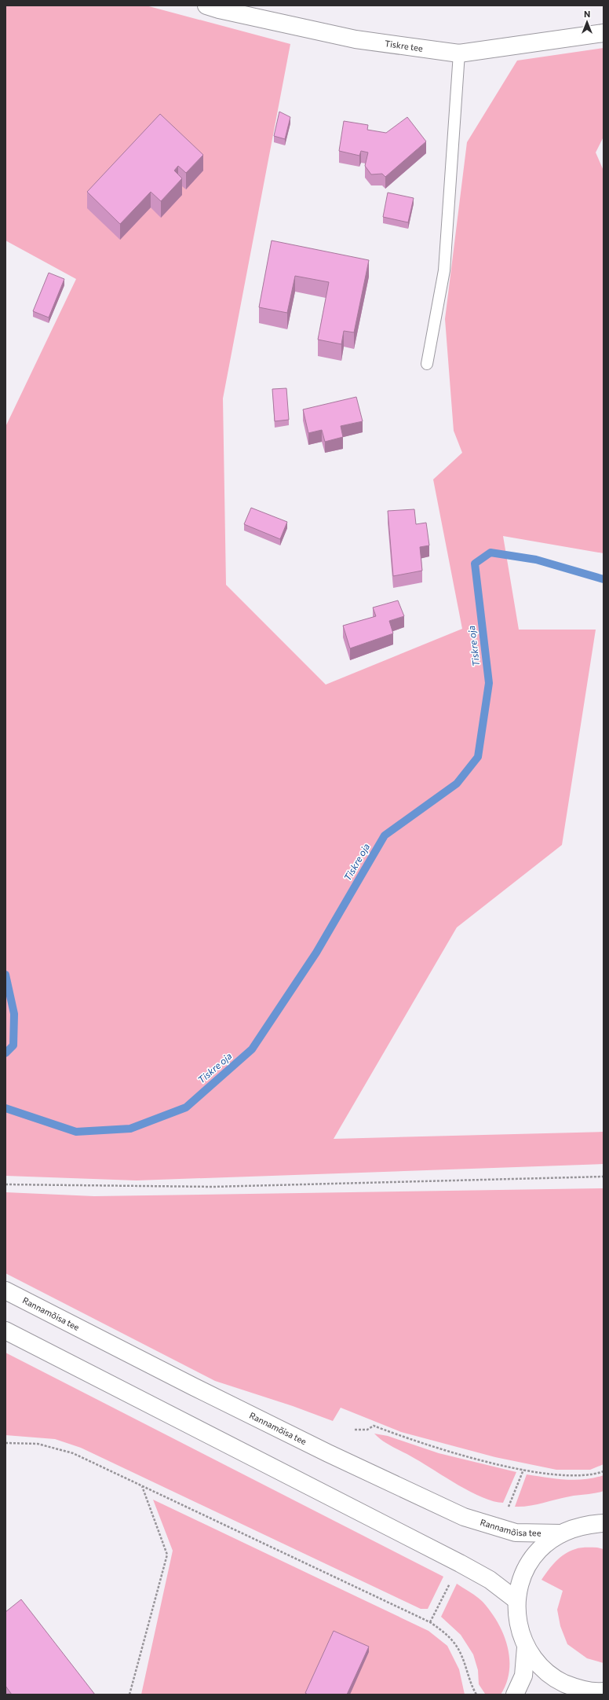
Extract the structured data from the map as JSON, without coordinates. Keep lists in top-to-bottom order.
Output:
{
  "streets": {
    "street": ["Tiskre tee", "Rannamõisa tee"]
  },
  "water": ["Tiskre oja"],
  "north": "top"
}
